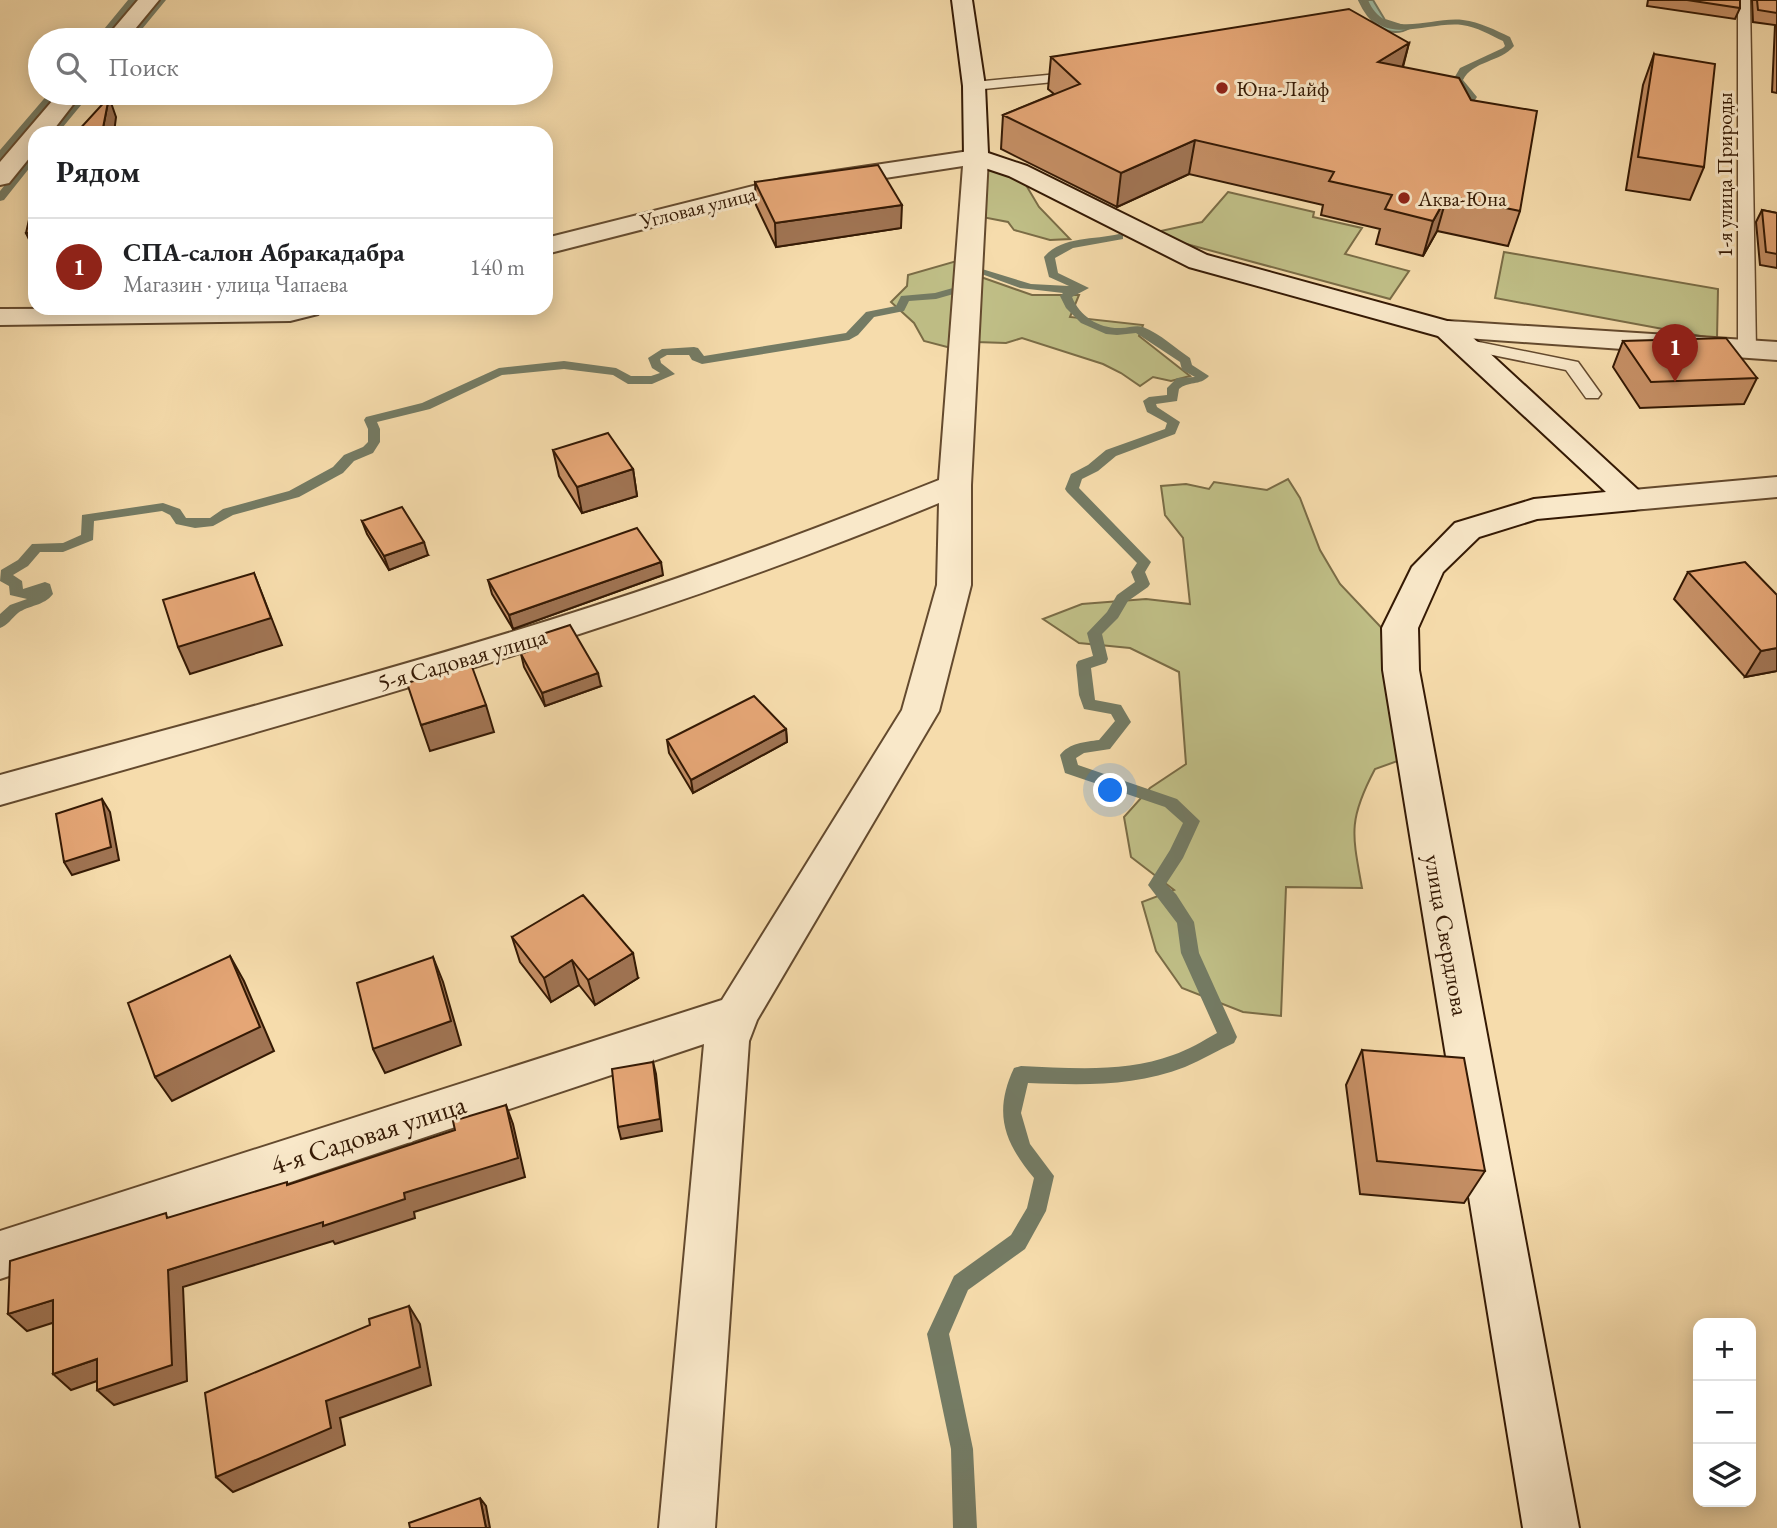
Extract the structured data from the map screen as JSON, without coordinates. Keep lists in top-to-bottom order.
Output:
{
  "streets": {
    "street": [
      "Угловая улица",
      "5-я Садовая улица",
      "улица Свердлова",
      "4-я Садовая улица"
    ],
    "lane": ["1-я улица Природы"]
  },
  "places": ["Юна-Лайф", "Аква-Юна"],
  "page": {
    "search": "Поиск",
    "heading": "Рядом",
    "list": [
      {
        "mark": "1",
        "name": "СПА-салон Абракадабра",
        "note": "Магазин · улица Чапаева",
        "value": "140 m"
      }
    ],
    "pins": "1",
    "map_buttons": ["+", "−"]
  }
}
